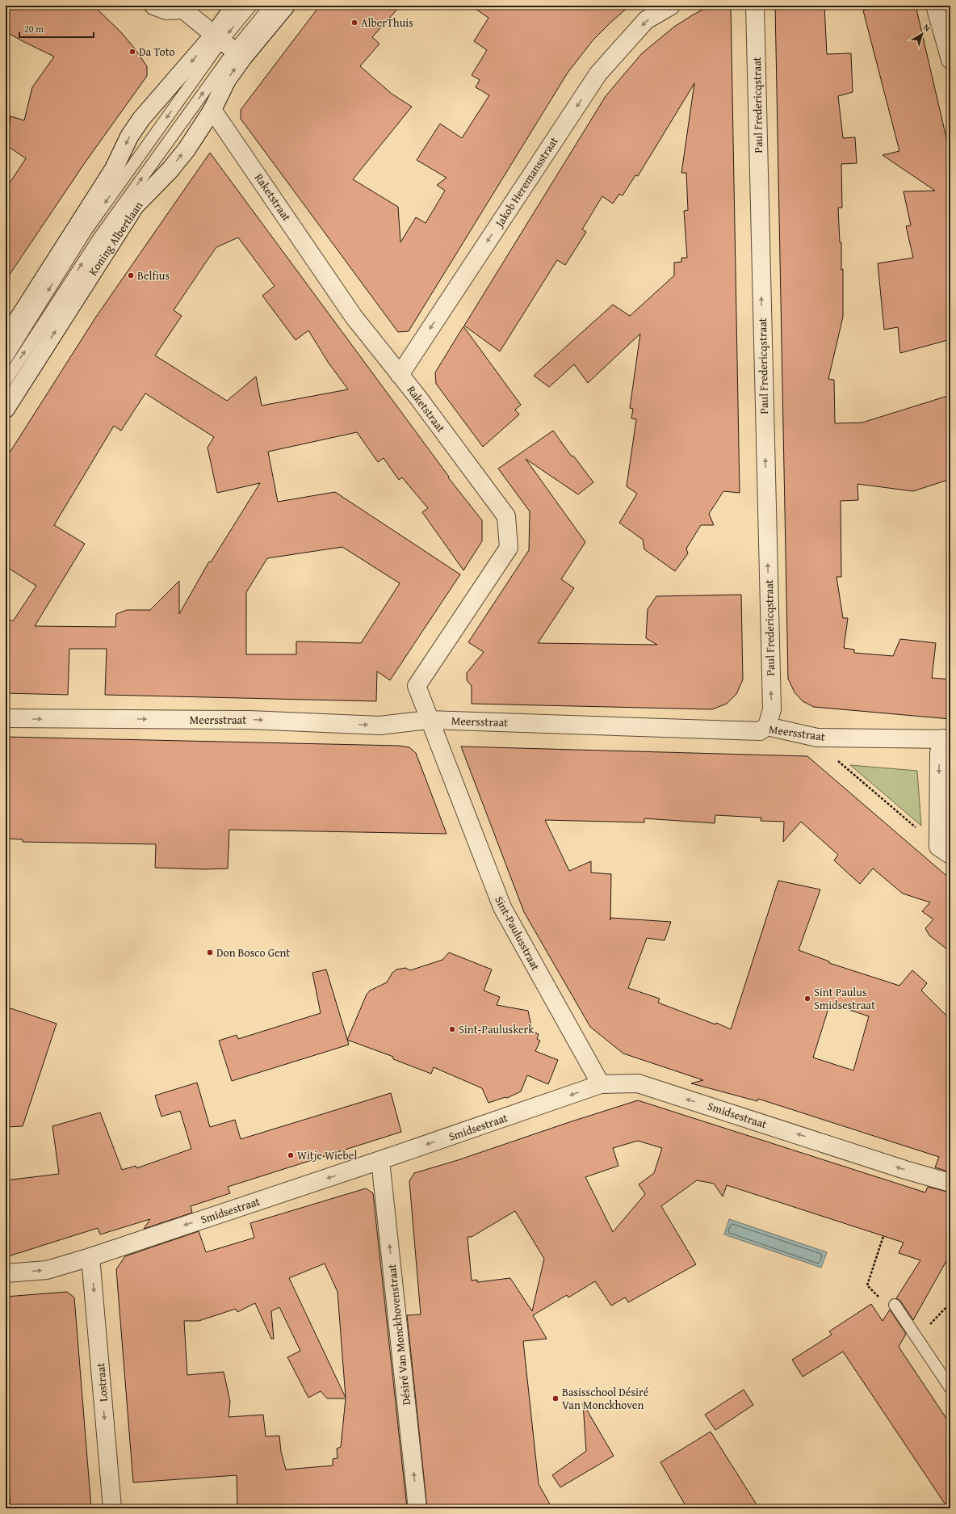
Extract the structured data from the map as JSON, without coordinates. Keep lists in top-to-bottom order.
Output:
{
  "streets": {
    "street": [
      "Paul Fredericqstraat",
      "Jakob Heremansstraat",
      "Raketstraat",
      "Koning Albertlaan",
      "Meersstraat",
      "Sint-Paulusstraat",
      "Smidsestraat",
      "Désiré Van Monckhovenstraat",
      "Lostraat"
    ]
  },
  "crossings": [
    ["Paul Fredericqstraat", "Meersstraat"],
    ["Jakob Heremansstraat", "Raketstraat"],
    ["Raketstraat", "Koning Albertlaan"],
    ["Raketstraat", "Meersstraat"],
    ["Raketstraat", "Sint-Paulusstraat"],
    ["Meersstraat", "Sint-Paulusstraat"],
    ["Sint-Paulusstraat", "Smidsestraat"],
    ["Smidsestraat", "Désiré Van Monckhovenstraat"],
    ["Smidsestraat", "Lostraat"]
  ],
  "one_way": [
    "Paul Fredericqstraat",
    "Jakob Heremansstraat",
    "Meersstraat",
    "Désiré Van Monckhovenstraat",
    "Lostraat"
  ],
  "places": [
    "AlberThuis",
    "Da Toto",
    "Belfius",
    "Don Bosco Gent",
    "Sint Paulus Smidsestraat",
    "Sint-Pauluskerk",
    "Witje Wiebel",
    "Basisschool Désiré Van Monckhoven"
  ],
  "scale_bar": "20 m",
  "north": "top right"
}
